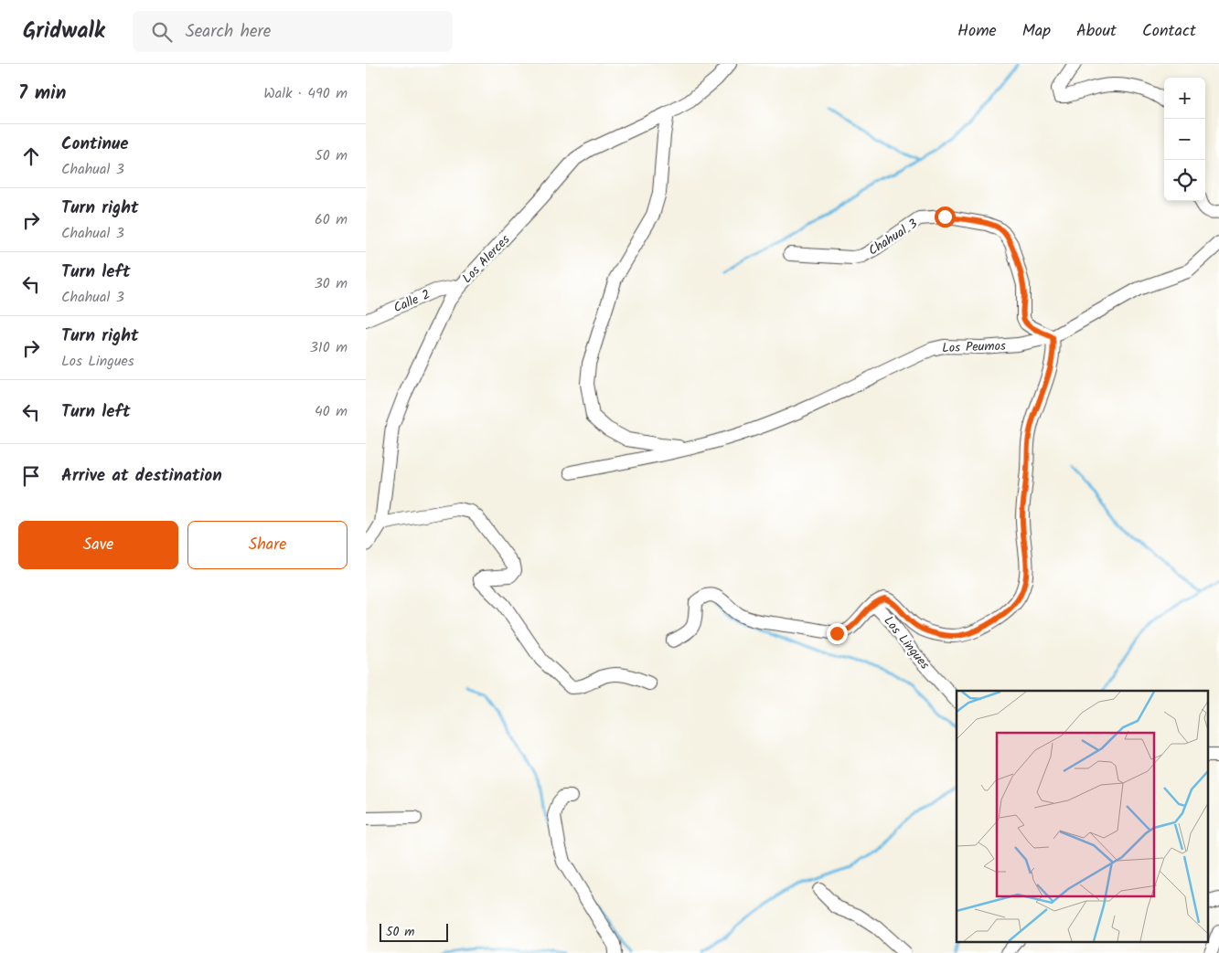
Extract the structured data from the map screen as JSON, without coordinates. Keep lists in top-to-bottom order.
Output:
{
  "streets": {
    "street": [
      "Chahual 3",
      "Los Alerces",
      "Calle 2",
      "Los Peumos",
      "Los Lingues"
    ]
  },
  "crossings": [
    ["Chahual 3", "Los Peumos"],
    ["Chahual 3", "Los Lingues"],
    ["Los Alerces", "Calle 2"],
    ["Los Peumos", "Los Lingues"]
  ],
  "scale_bar": "50 m",
  "page": {
    "header": "Gridwalk",
    "search": "Search here",
    "nav": [
      "Home",
      "Map",
      "About",
      "Contact"
    ],
    "heading": ["7 min", "Walk · 490 m"],
    "map_buttons": ["+", "−"],
    "list": [
      ["Continue", "Chahual 3", "50 m"],
      ["Turn right", "Chahual 3", "60 m"],
      ["Turn left", "Chahual 3", "30 m"],
      ["Turn right", "Los Lingues", "310 m"],
      ["Turn left", "40 m"],
      "Arrive at destination"
    ],
    "buttons": ["Save", "Share"],
    "scale": "50 m"
  }
}
